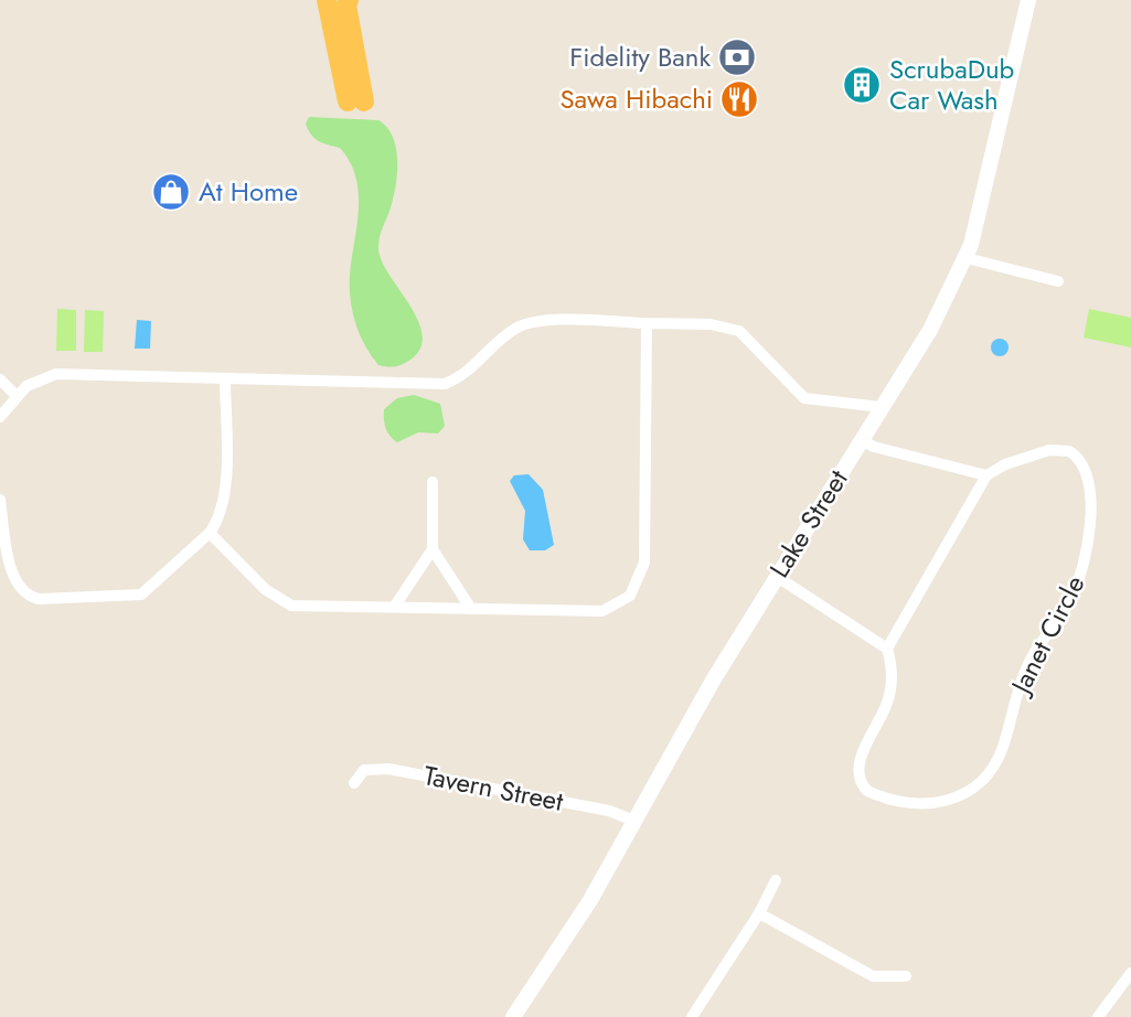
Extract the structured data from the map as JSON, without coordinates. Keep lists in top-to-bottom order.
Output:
{
  "streets": {
    "street": ["Lake Street", "Janet Circle", "Tavern Street"]
  },
  "crossings": [
    ["Lake Street", "Tavern Street"]
  ],
  "places": {
    "bank": ["Fidelity Bank"],
    "building": ["ScrubaDub Car Wash"],
    "restaurant": ["Sawa Hibachi"],
    "shop": ["At Home"]
  }
}
